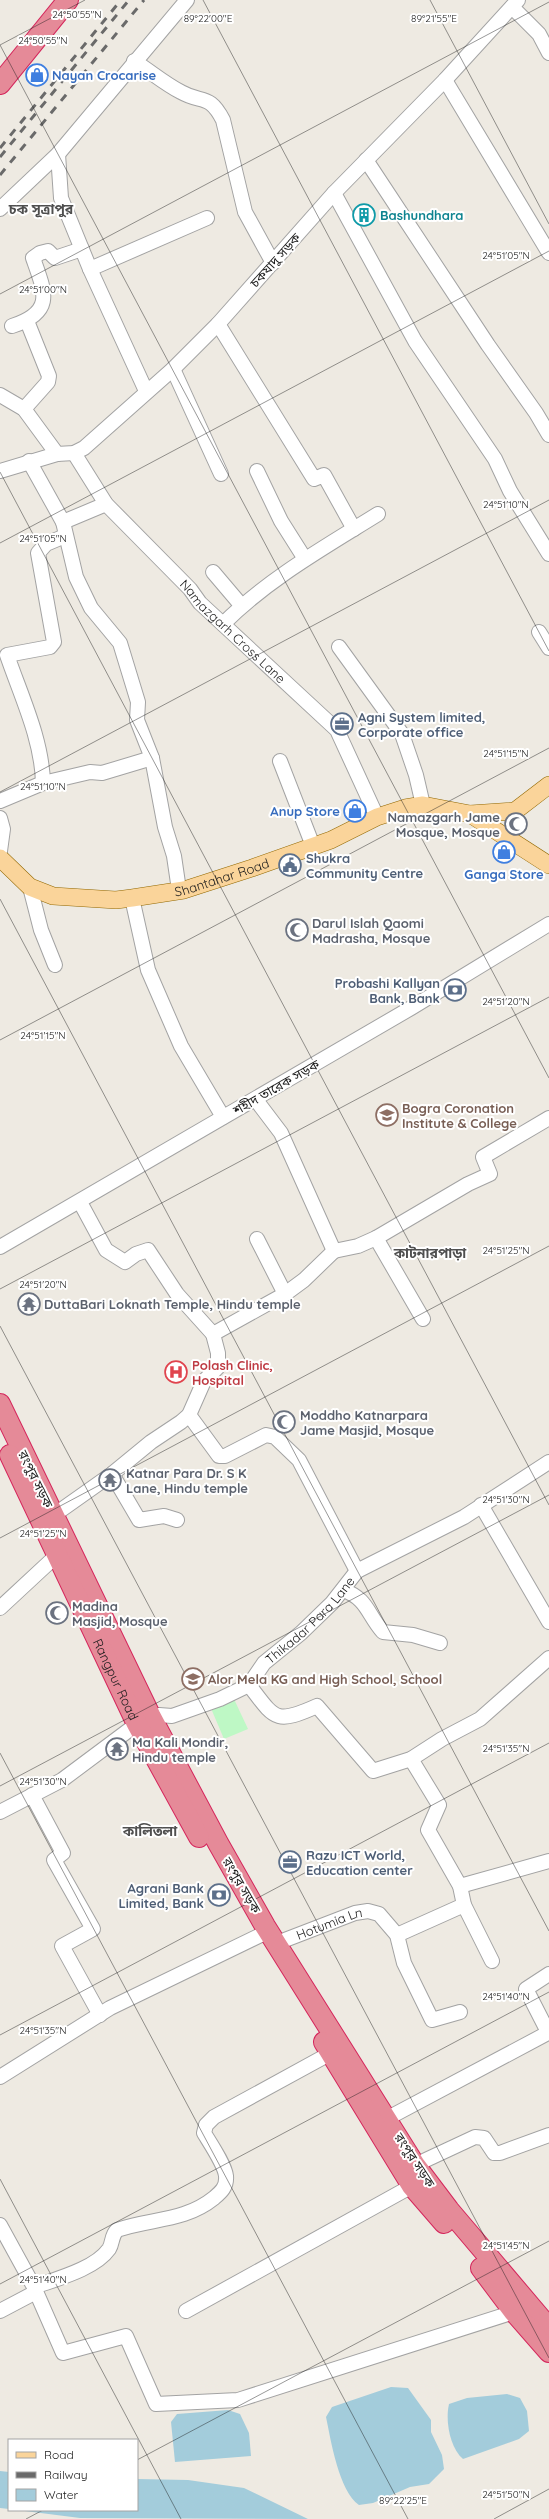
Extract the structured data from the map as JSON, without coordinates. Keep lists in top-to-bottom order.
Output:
{
  "streets": {
    "highway": ["রংপুর সড়ক", "Rangpur Road"],
    "main road": ["Shantahar Road"],
    "street": [
      "চকযাদু সড়ক",
      "Namazgarh Cross Lane",
      "শহীদ তারেক সড়ক",
      "Thikadar Para Lane",
      "Hotumia Ln"
    ]
  },
  "crossings": [
    ["চকযাদু সড়ক", "Namazgarh Cross Lane"],
    ["Namazgarh Cross Lane", "Shantahar Road"],
    ["রংপুর সড়ক", "Thikadar Para Lane"],
    ["রংপুর সড়ক", "Rangpur Road"],
    ["রংপুর সড়ক", "Hotumia Ln"],
    ["Thikadar Para Lane", "Rangpur Road"]
  ],
  "districts": ["চক সূত্রাপুর", "কাটনারপাড়া", "কালিতলা"],
  "places": {
    "shop": ["Nayan Crocarise", "Anup Store", "Ganga Store"],
    "building": ["Bashundhara"],
    "office": ["Agni System limited, Corporate office", "Razu ICT World, Education center"],
    "mosque": [
      "Namazgarh Jame Mosque, Mosque",
      "Darul Islah Qaomi Madrasha, Mosque",
      "Moddho Katnarpara Jame Masjid, Mosque",
      "Madina Masjid, Mosque"
    ],
    "public building": ["Shukra Community Centre"],
    "bank": ["Probashi Kallyan Bank, Bank", "Agrani Bank Limited, Bank"],
    "school or university": ["Bogra Coronation Institute & College", "Alor Mela KG and High School, School"],
    "temple": ["DuttaBari Loknath Temple, Hindu temple", "Katnar Para Dr. S K Lane, Hindu temple", "Ma Kali Mondir, Hindu temple"],
    "hospital": ["Polash Clinic, Hospital"]
  },
  "legend": ["Road", "Railway", "Water"],
  "coordinates": [
    "24°50'55\"N",
    "89°22'00\"E",
    "89°21'55\"E",
    "24°51'05\"N",
    "24°51'00\"N",
    "24°51'10\"N",
    "24°51'15\"N",
    "24°51'20\"N",
    "24°51'25\"N",
    "24°51'30\"N",
    "24°51'35\"N",
    "24°51'40\"N",
    "24°51'45\"N",
    "24°51'50\"N",
    "89°22'25\"E"
  ]
}
